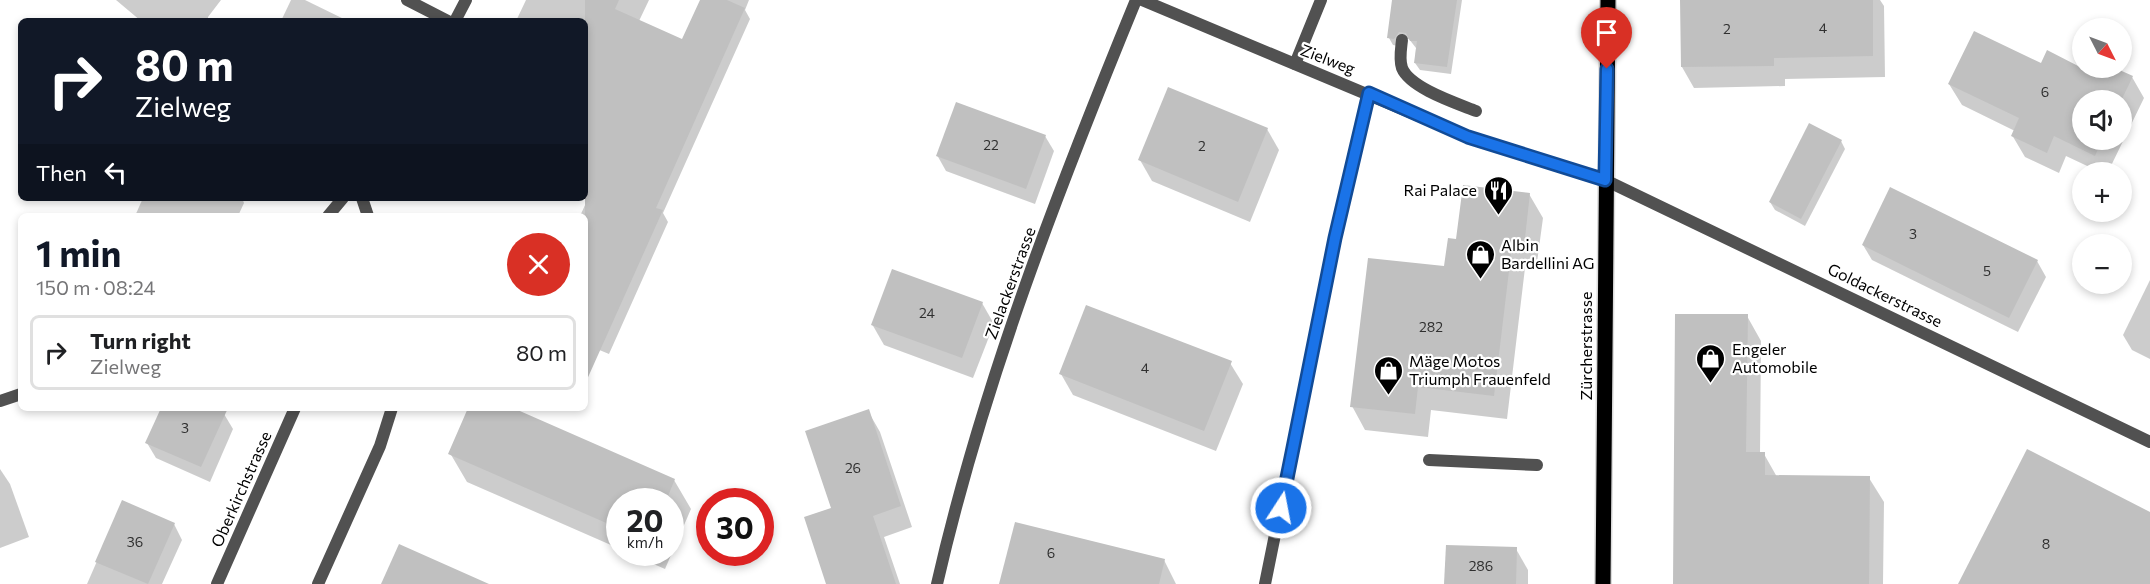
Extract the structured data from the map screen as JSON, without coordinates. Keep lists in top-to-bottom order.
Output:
{
  "streets": {
    "main road": ["Zürcherstrasse"],
    "street": [
      "Zielweg",
      "Zielackerstrasse",
      "Goldackerstrasse",
      "Oberkirchstrasse"
    ]
  },
  "crossings": [
    ["Zielweg", "Goldackerstrasse"],
    ["Zielweg", "Zürcherstrasse"],
    ["Goldackerstrasse", "Zürcherstrasse"]
  ],
  "places": {
    "restaurant": ["Rai Palace"],
    "shop": ["Albin Bardellini AG", "Engeler Automobile", "Mäge Motos Triumph Frauenfeld"]
  },
  "house_numbers": [
    "4",
    "2",
    "6",
    "22",
    "2",
    "3",
    "5",
    "24",
    "282",
    "4",
    "3",
    "26",
    "36",
    "8",
    "6",
    "286"
  ],
  "north": "bottom right",
  "page": {
    "map_buttons": ["+", "−"],
    "turn": ["80 m", "Zielweg"],
    "then": "Then",
    "heading": ["1 min", "150 m · 08:24"],
    "list": [
      {
        "name": "Turn right",
        "note": "Zielweg",
        "value": "80 m"
      }
    ],
    "speed": "20 km/h",
    "limit": "30"
  }
}
